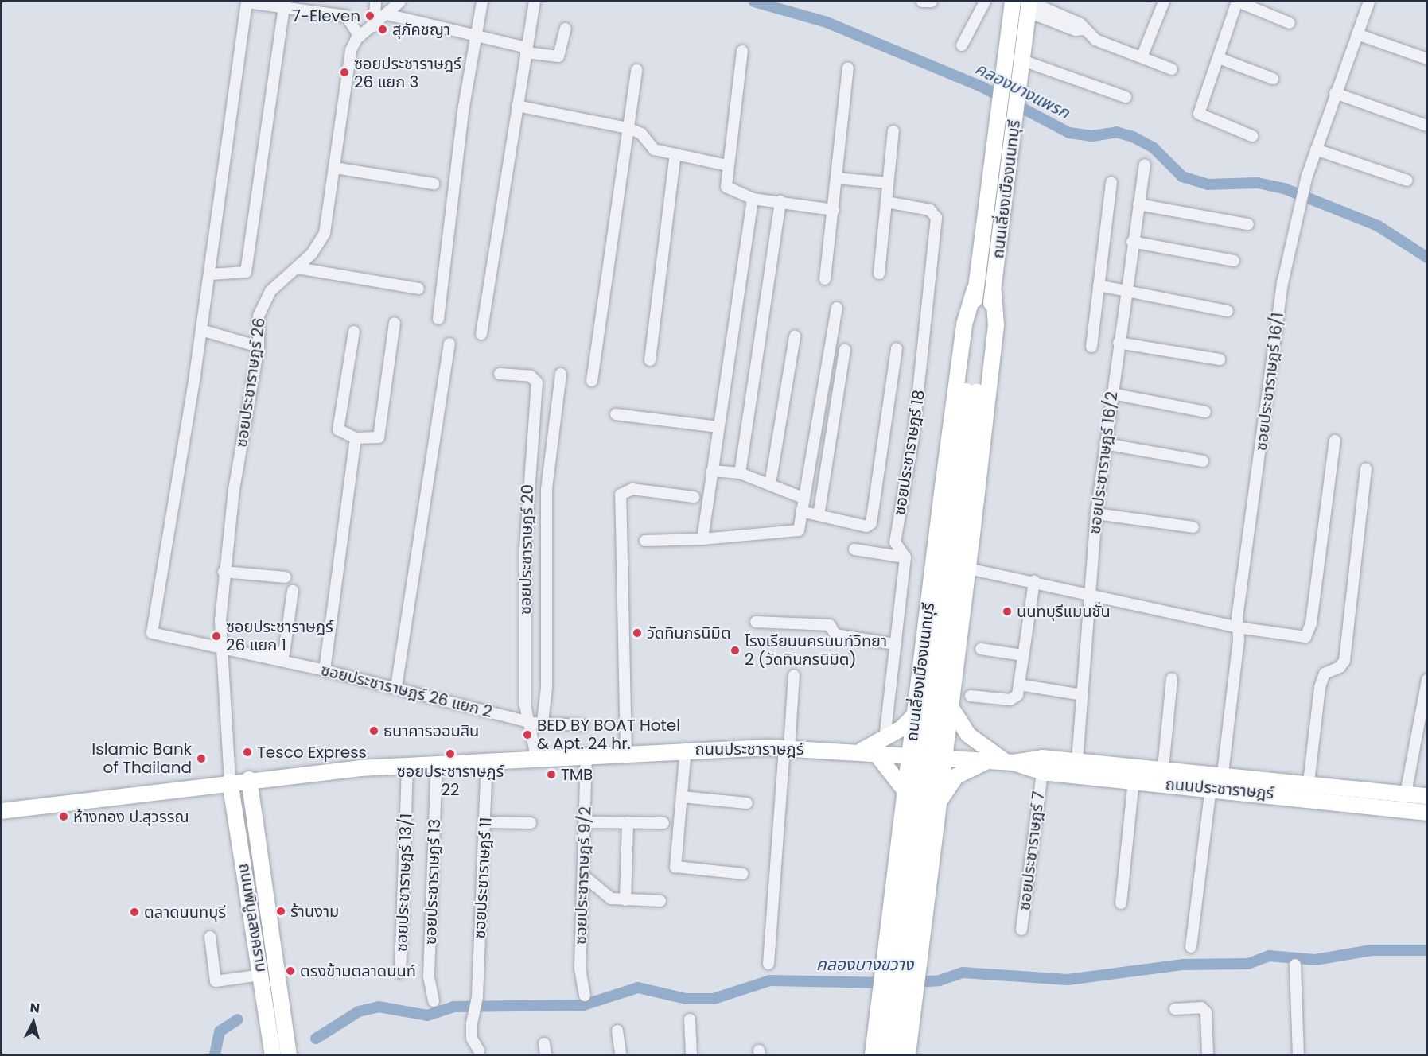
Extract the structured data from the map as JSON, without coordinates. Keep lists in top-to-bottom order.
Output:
{
  "streets": {
    "main road": ["ถนนเลี่ยงเมืองนนทบุรี", "ถนนประชาราษฎร์", "ถนนพิบูลสงคราม"],
    "street": [
      "ซอยประชาราษฎร์ 16/1",
      "ซอยประชาราษฎร์ 26",
      "ซอยประชาราษฎร์ 18",
      "ซอยประชาราษฎร์ 16/2",
      "ซอยประชาราษฎร์ 20",
      "ซอยประชาราษฎร์ 26 แยก 2",
      "ซอยประชาราษฎร์ 7",
      "ซอยประชาราษฎร์ 9/2",
      "ซอยประชาราษฎร์ 11",
      "ซอยประชาราษฎร์ 13",
      "ซอยประชาราษฎร์ 13/1"
    ]
  },
  "crossings": [
    ["ถนนเลี่ยงเมืองนนทบุรี", "ถนนประชาราษฎร์"],
    ["ซอยประชาราษฎร์ 16/1", "ถนนประชาราษฎร์"],
    ["ซอยประชาราษฎร์ 26", "ซอยประชาราษฎร์ 26 แยก 2"],
    ["ซอยประชาราษฎร์ 26", "ถนนประชาราษฎร์"],
    ["ซอยประชาราษฎร์ 26", "ถนนพิบูลสงคราม"],
    ["ซอยประชาราษฎร์ 16/2", "ถนนประชาราษฎร์"],
    ["ซอยประชาราษฎร์ 20", "ซอยประชาราษฎร์ 26 แยก 2"],
    ["ซอยประชาราษฎร์ 20", "ถนนประชาราษฎร์"],
    ["ถนนประชาราษฎร์", "ซอยประชาราษฎร์ 7"],
    ["ถนนประชาราษฎร์", "ซอยประชาราษฎร์ 9/2"],
    ["ถนนประชาราษฎร์", "ซอยประชาราษฎร์ 11"],
    ["ถนนประชาราษฎร์", "ซอยประชาราษฎร์ 13"],
    ["ถนนประชาราษฎร์", "ซอยประชาราษฎร์ 13/1"],
    ["ถนนประชาราษฎร์", "ถนนพิบูลสงคราม"]
  ],
  "water": ["คลองบางแพรก", "คลองบางขวาง"],
  "places": [
    "7-Eleven",
    "สุภัคชญา",
    "ซอยประชาราษฎร์ 26 แยก 3",
    "นนทบุรีแมนชั่น",
    "วัดทินกรนิมิต",
    "ซอยประชาราษฎร์ 26 แยก 1",
    "โรงเรียนนครนนท์วิทยา 2 (วัดทินกรนิมิต)",
    "ธนาคารออมสิน",
    "BED BY BOAT Hotel & Apt. 24 hr.",
    "Tesco Express",
    "ซอยประชาราษฎร์ 22",
    "Islamic Bank of Thailand",
    "TMB",
    "ห้างทอง ป.สุวรรณ",
    "ร้านงาม",
    "ตลาดนนทบุรี",
    "ตรงข้ามตลาดนนท์"
  ],
  "north": "top"
}
